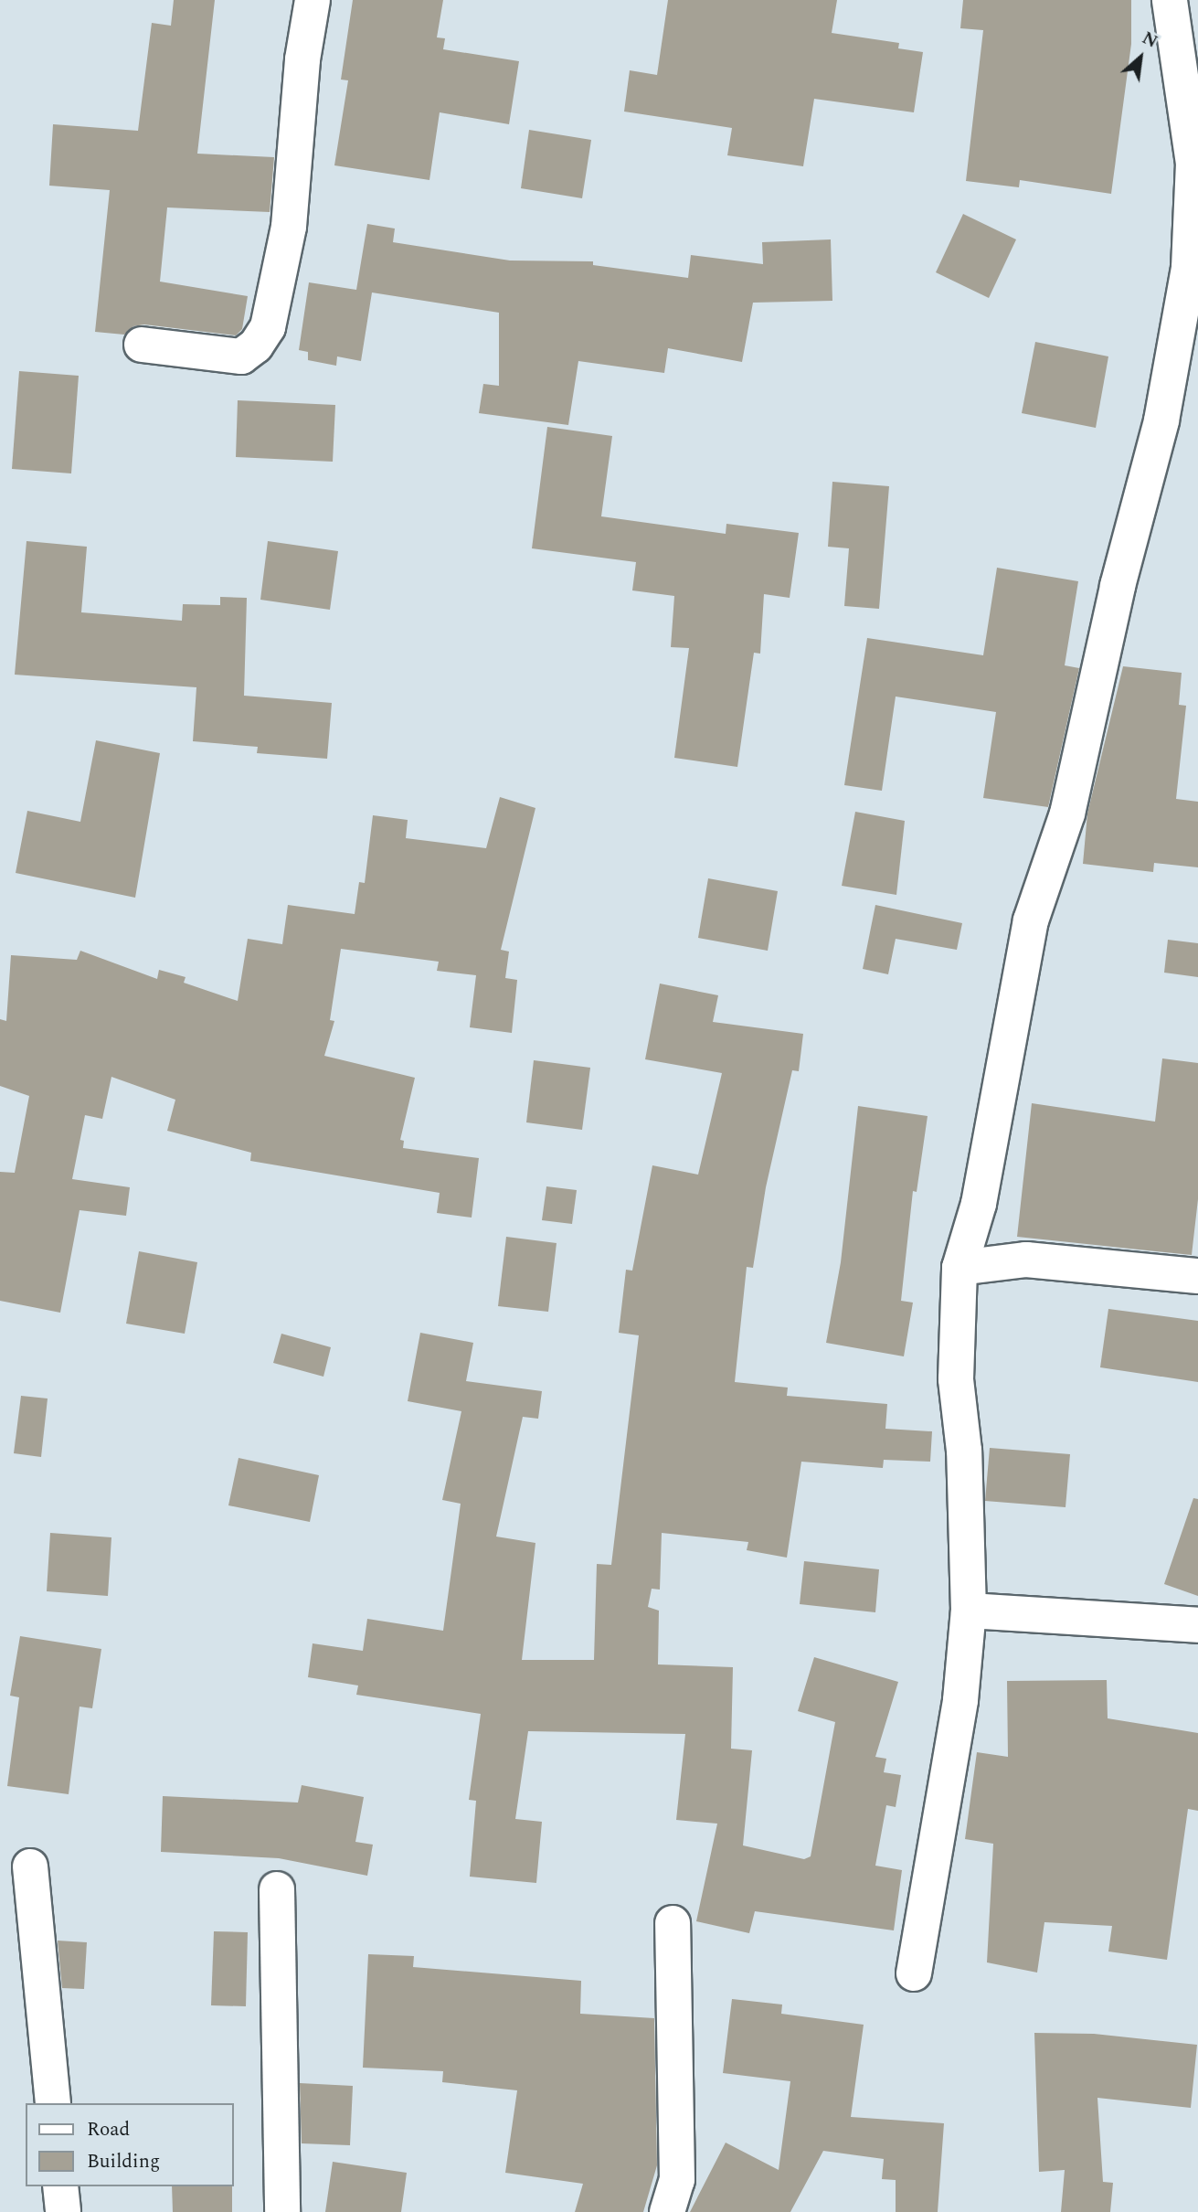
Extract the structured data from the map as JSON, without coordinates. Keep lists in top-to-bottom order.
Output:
{
  "legend": ["Road", "Building"],
  "north": "top right"
}
